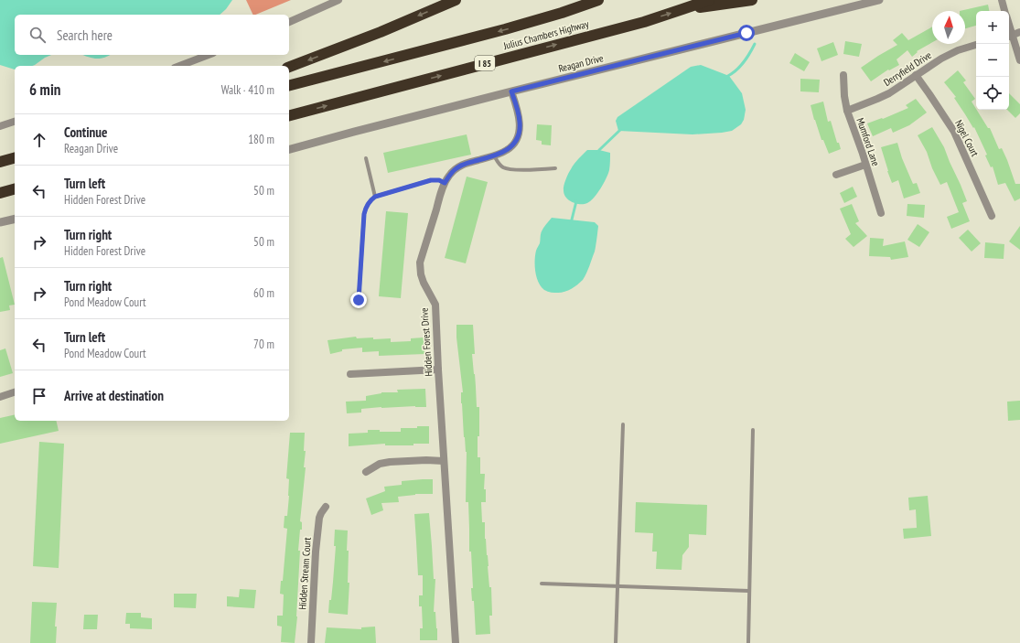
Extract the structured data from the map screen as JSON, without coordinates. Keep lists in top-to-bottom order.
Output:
{
  "streets": {
    "highway": ["Julius Chambers Highway", "I 85"],
    "street": [
      "Reagan Drive",
      "Derryfield Drive",
      "Nigel Court",
      "Mumford Lane",
      "Hidden Forest Drive",
      "Hidden Stream Court"
    ]
  },
  "crossings": [
    ["Julius Chambers Highway", "I 85"],
    ["Reagan Drive", "Hidden Forest Drive"],
    ["Derryfield Drive", "Nigel Court"],
    ["Derryfield Drive", "Mumford Lane"]
  ],
  "north": "top",
  "page": {
    "map_buttons": ["+", "−"],
    "search": "Search here",
    "heading": ["6 min", "Walk · 410 m"],
    "list": [
      ["Continue", "Reagan Drive", "180 m"],
      ["Turn left", "Hidden Forest Drive", "50 m"],
      ["Turn right", "Hidden Forest Drive", "50 m"],
      ["Turn right", "Pond Meadow Court", "60 m"],
      ["Turn left", "Pond Meadow Court", "70 m"],
      "Arrive at destination"
    ]
  }
}
